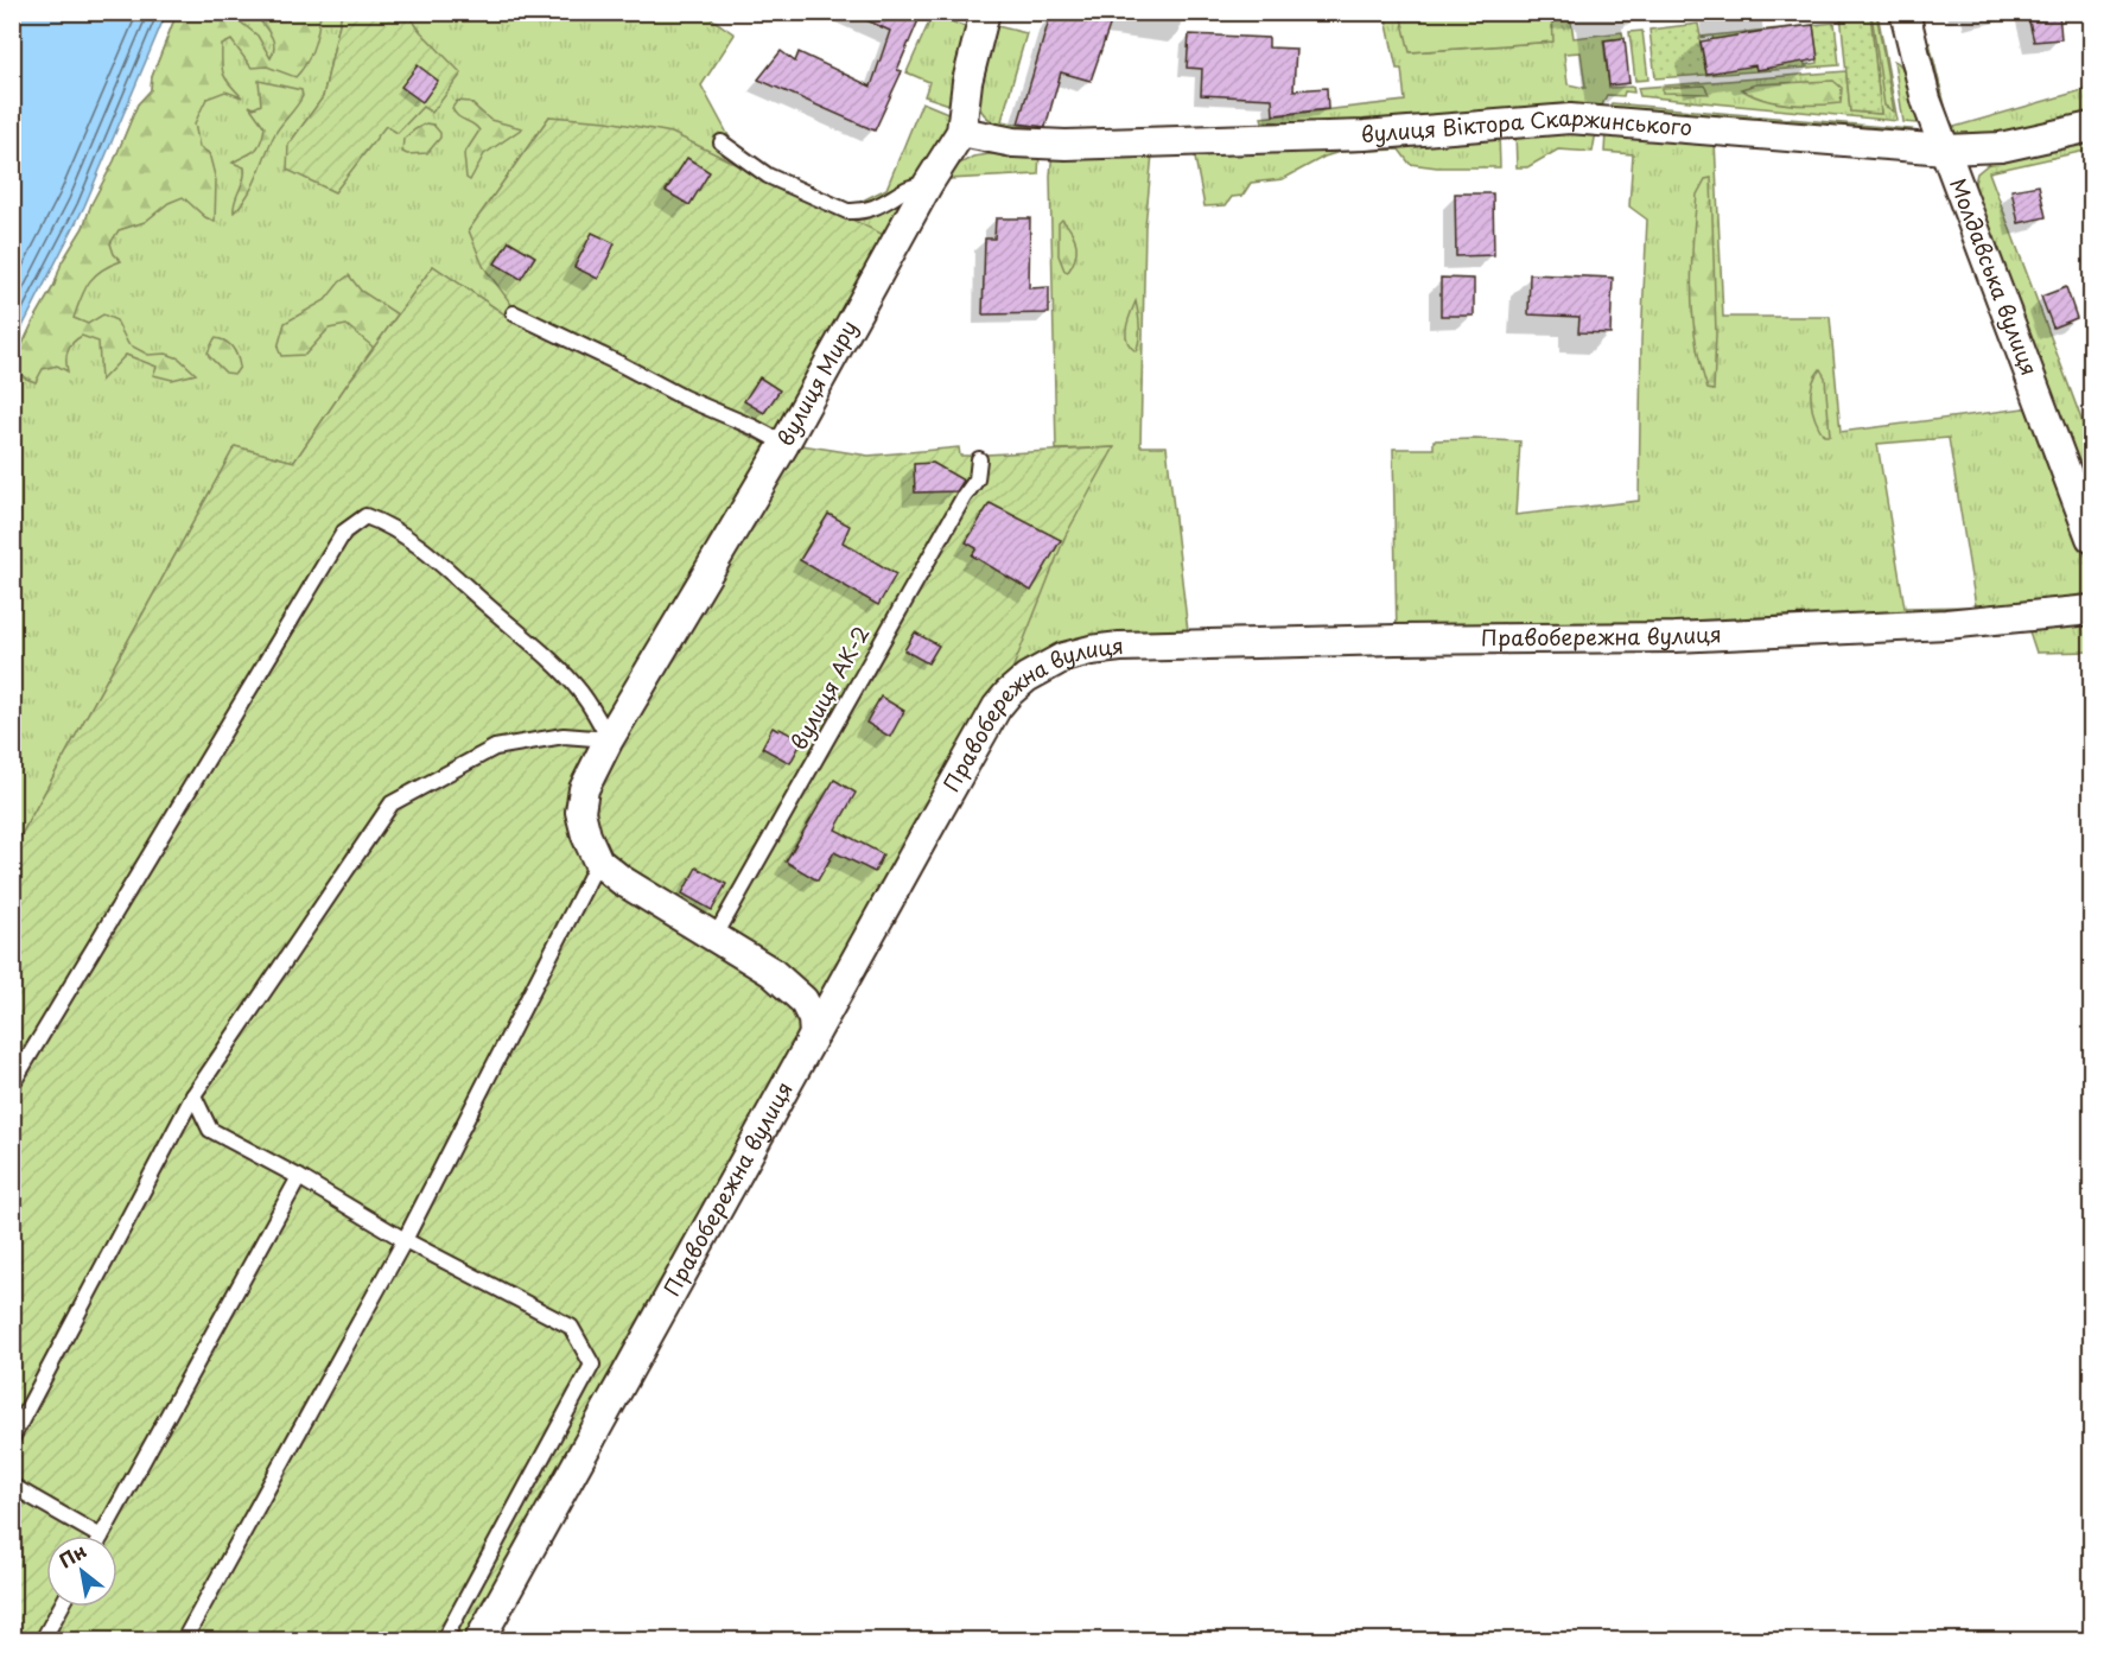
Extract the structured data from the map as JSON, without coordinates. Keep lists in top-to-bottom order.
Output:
{
  "streets": {
    "street": [
      "вулиця Віктора Скаржинського",
      "Молдавська вулиця",
      "вулиця Миру",
      "Правобережна вулиця"
    ],
    "lane": ["вулиця АК-2"]
  },
  "crossings": [
    ["вулиця Віктора Скаржинського", "Молдавська вулиця"],
    ["вулиця Віктора Скаржинського", "вулиця Миру"]
  ],
  "north": "top left"
}
